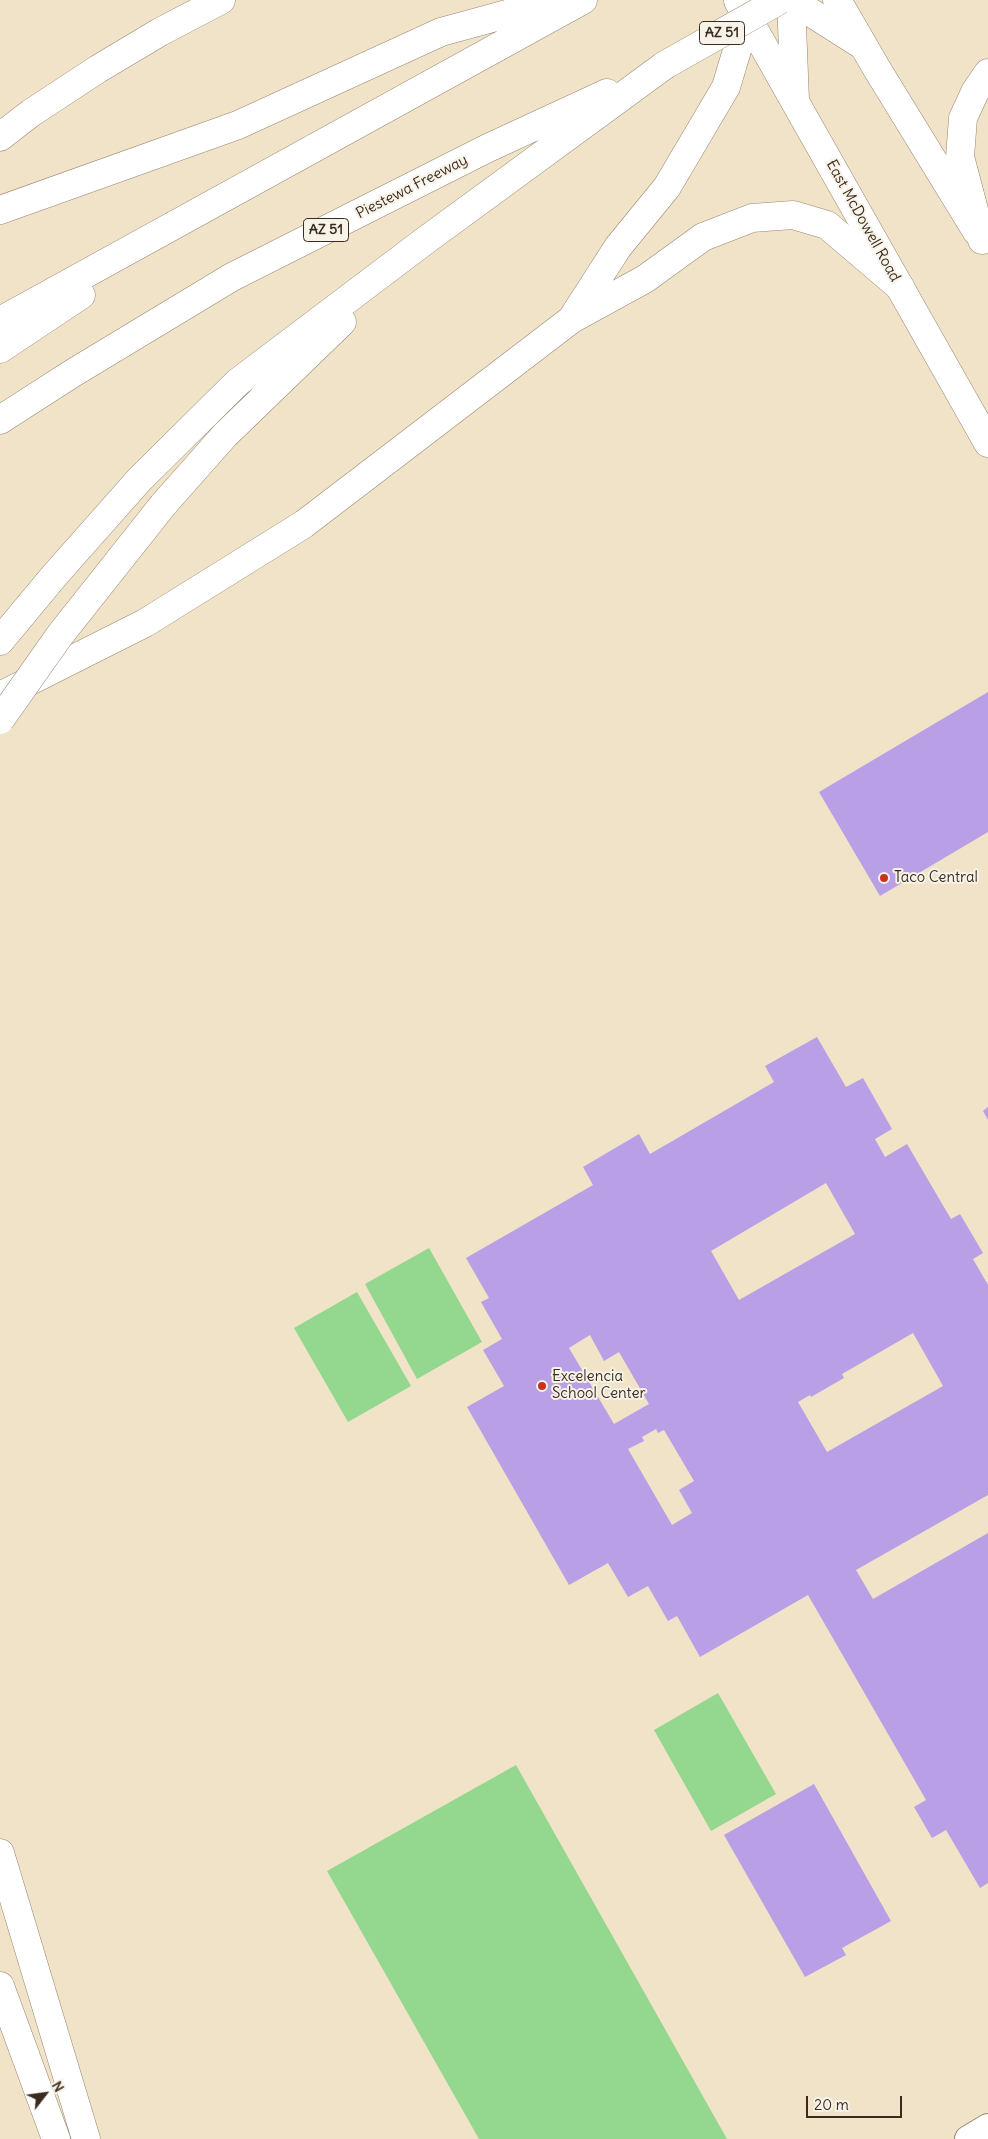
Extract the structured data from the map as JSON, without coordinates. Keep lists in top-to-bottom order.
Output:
{
  "streets": {
    "main road": ["AZ 51", "Piestewa Freeway", "East McDowell Road"]
  },
  "places": ["Taco Central", "Excelencia School Center"],
  "scale_bar": "20 m",
  "north": "top right"
}
